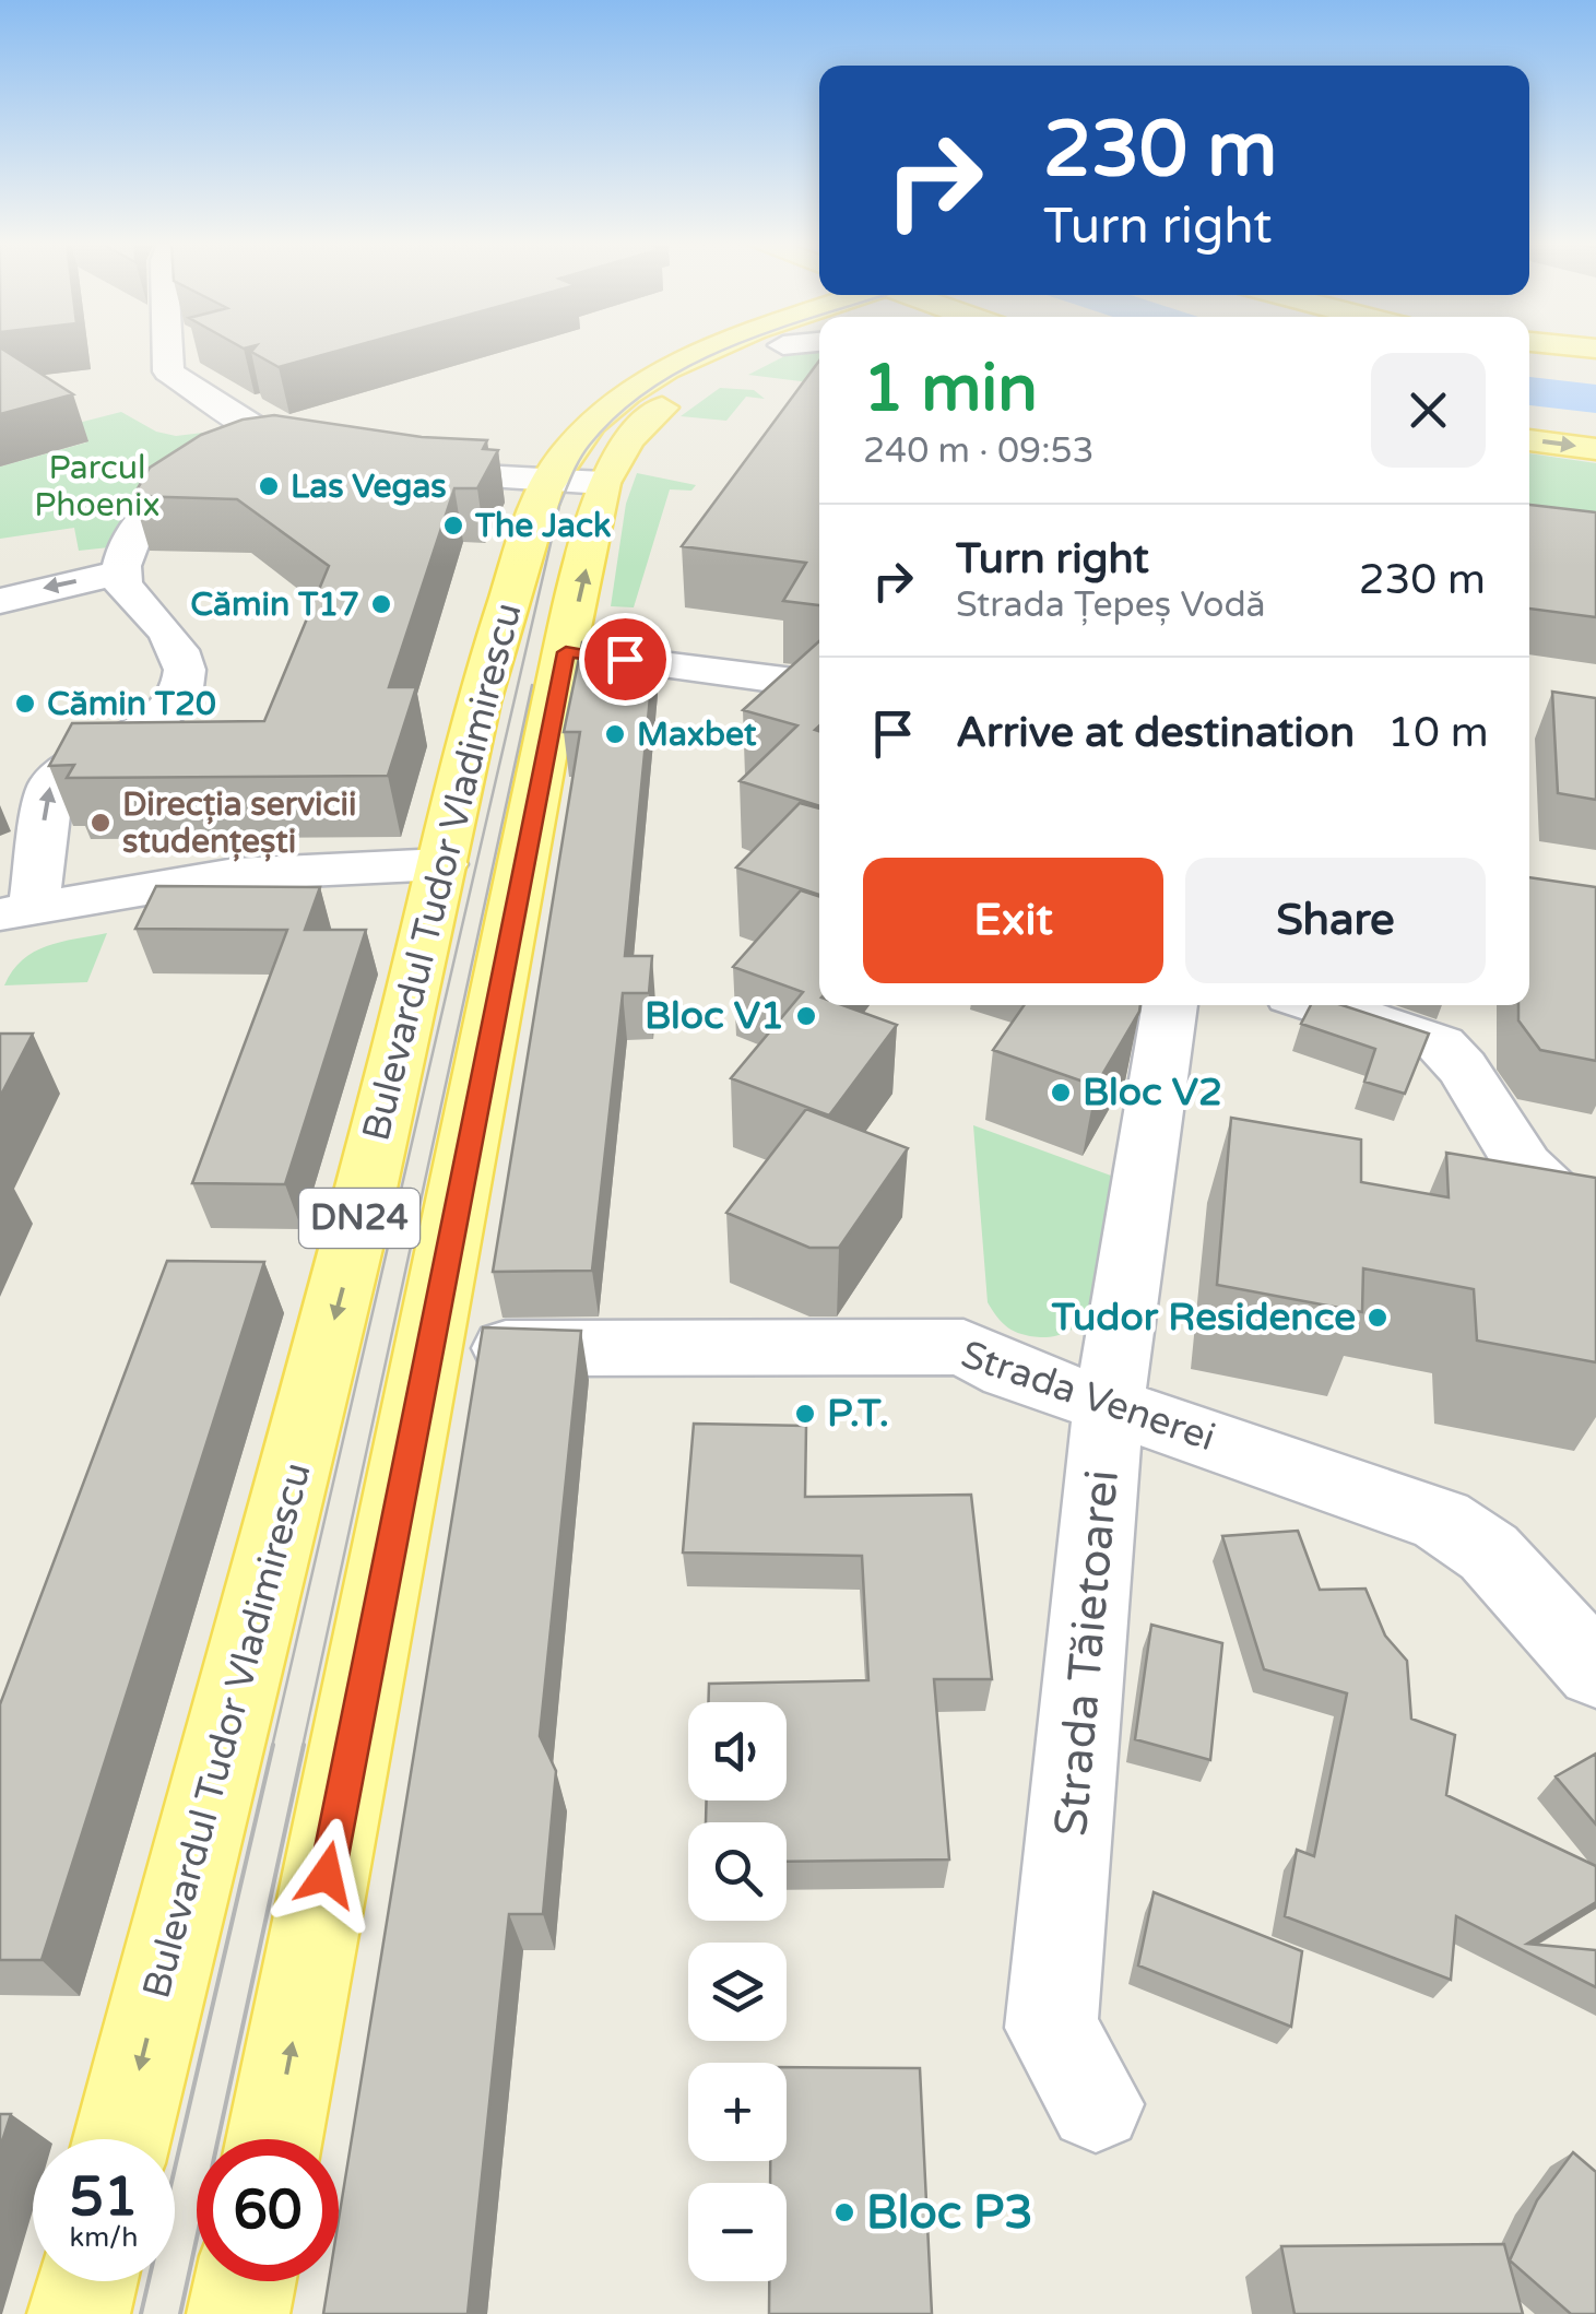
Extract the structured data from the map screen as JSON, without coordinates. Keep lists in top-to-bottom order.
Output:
{
  "streets": {
    "main road": ["Bulevardul Tudor Vladimirescu", "DN24"],
    "street": ["Strada Venerei", "Strada Tăietoarei"]
  },
  "crossings": [
    ["Strada Venerei", "Strada Tăietoarei"]
  ],
  "parks": ["Parcul Phoenix"],
  "places": [
    "Las Vegas",
    "The Jack",
    "Cămin T17",
    "Cămin T20",
    "Maxbet",
    "Direcția servicii studențești",
    "Bloc V1",
    "Bloc V2",
    "Tudor Residence",
    "P.T.",
    "Bloc P3"
  ],
  "page": {
    "turn": ["230 m", "Turn right"],
    "heading": ["1 min", "240 m · 09:53"],
    "list": [
      {
        "name": "Turn right",
        "note": "Strada Țepeș Vodă",
        "value": "230 m"
      },
      {
        "name": "Arrive at destination",
        "value": "10 m"
      }
    ],
    "buttons": ["Exit", "Share"],
    "map_buttons": ["+", "−"],
    "speed": "51 km/h",
    "limit": "60"
  }
}
